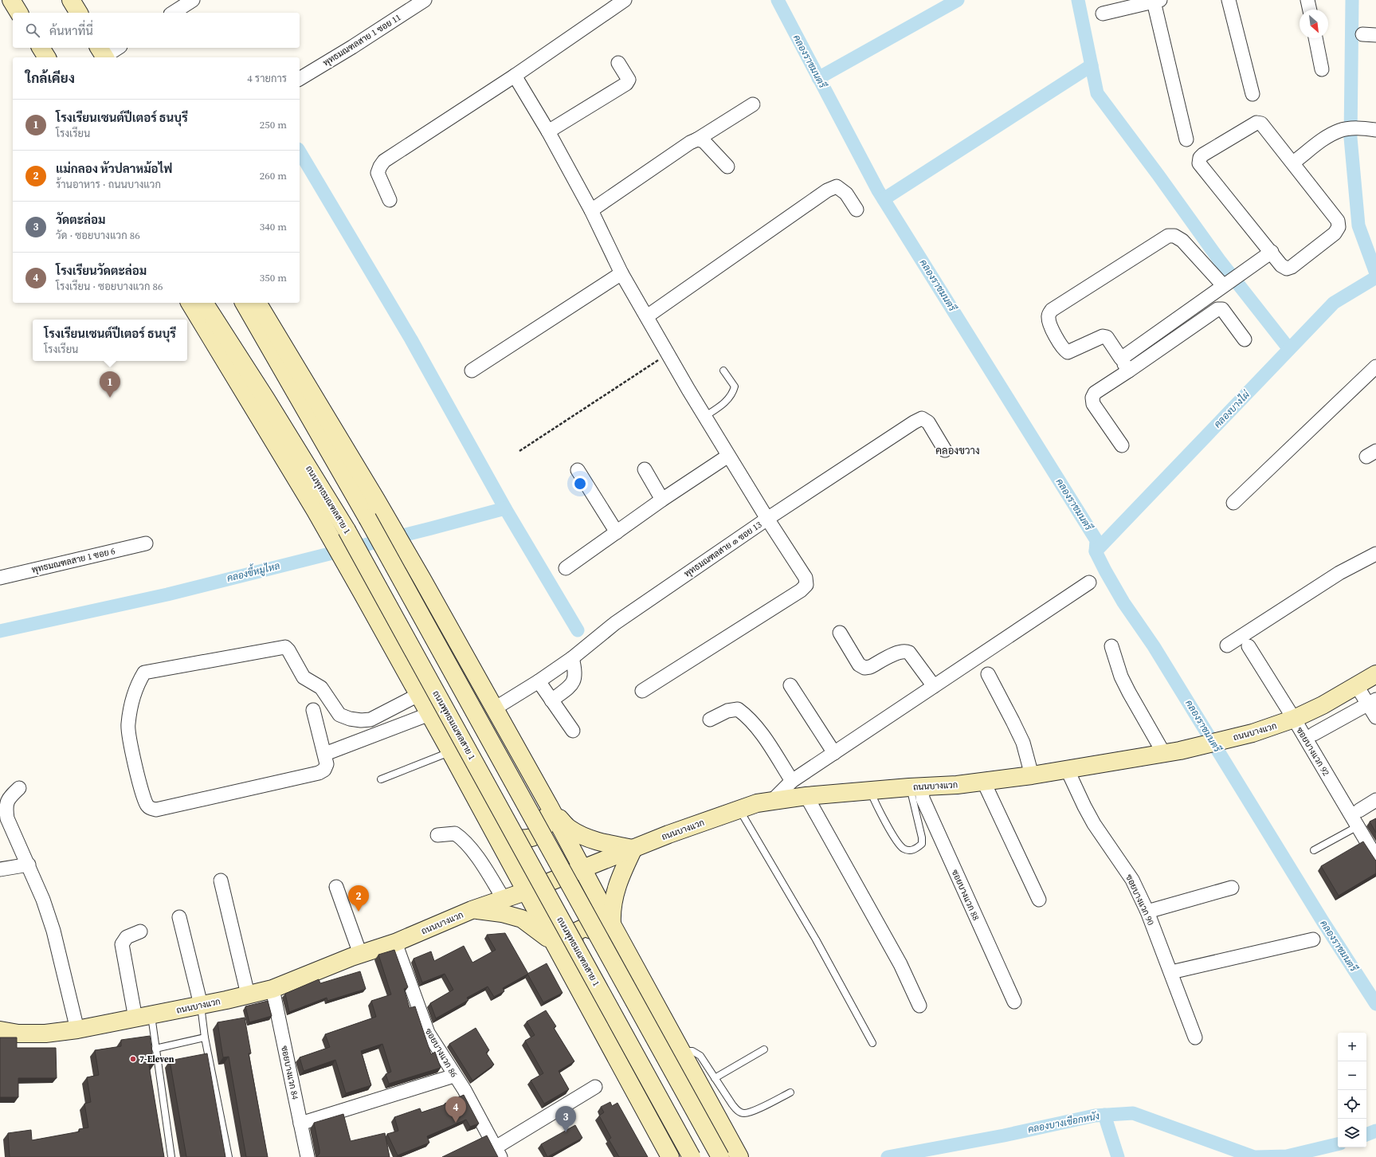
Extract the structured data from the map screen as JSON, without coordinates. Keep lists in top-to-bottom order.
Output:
{
  "streets": {
    "main road": ["ถนนพุทธมณฑลสาย 1", "ถนนบางแวก"],
    "street": [
      "พุทธมณฑลสาย 1 ซอย 11",
      "พุทธมณฑลสาย ๑ ซอย 13",
      "พุทธมณฑลสาย 1 ซอย 6",
      "ซอยบางแวก 92",
      "ซอยบางแวก 88",
      "ซอยบางแวก 90",
      "ซอยบางแวก 86",
      "ซอยบางแวก 84"
    ]
  },
  "crossings": [
    ["ถนนพุทธมณฑลสาย 1", "ถนนบางแวก"],
    ["ถนนบางแวก", "ซอยบางแวก 92"],
    ["ถนนบางแวก", "ซอยบางแวก 88"],
    ["ถนนบางแวก", "ซอยบางแวก 90"],
    ["ถนนบางแวก", "ซอยบางแวก 86"],
    ["ถนนบางแวก", "ซอยบางแวก 84"]
  ],
  "districts": ["คลองขวาง"],
  "water": [
    "คลองราชมนตรี",
    "คลองบางไผ่",
    "คลองขี้หมูไหล",
    "คลองบางเชือกหนัง"
  ],
  "places": ["7-Eleven"],
  "north": "bottom right",
  "page": {
    "search": "ค้นหาที่นี่",
    "heading": ["ใกล้เคียง", "4 รายการ"],
    "list": [
      {
        "mark": "1",
        "name": "โรงเรียนเซนต์ปีเตอร์ ธนบุรี",
        "note": "โรงเรียน",
        "value": "250 m"
      },
      {
        "mark": "2",
        "name": "แม่กลอง หัวปลาหม้อไฟ",
        "note": "ร้านอาหาร · ถนนบางแวก",
        "value": "260 m"
      },
      {
        "mark": "3",
        "name": "วัดตะล่อม",
        "note": "วัด · ซอยบางแวก 86",
        "value": "340 m"
      },
      {
        "mark": "4",
        "name": "โรงเรียนวัดตะล่อม",
        "note": "โรงเรียน · ซอยบางแวก 86",
        "value": "350 m"
      }
    ],
    "popup": ["โรงเรียนเซนต์ปีเตอร์ ธนบุรี", "โรงเรียน"],
    "pins": [
      "1",
      "2",
      "4",
      "3"
    ],
    "map_buttons": ["+", "−"]
  }
}
